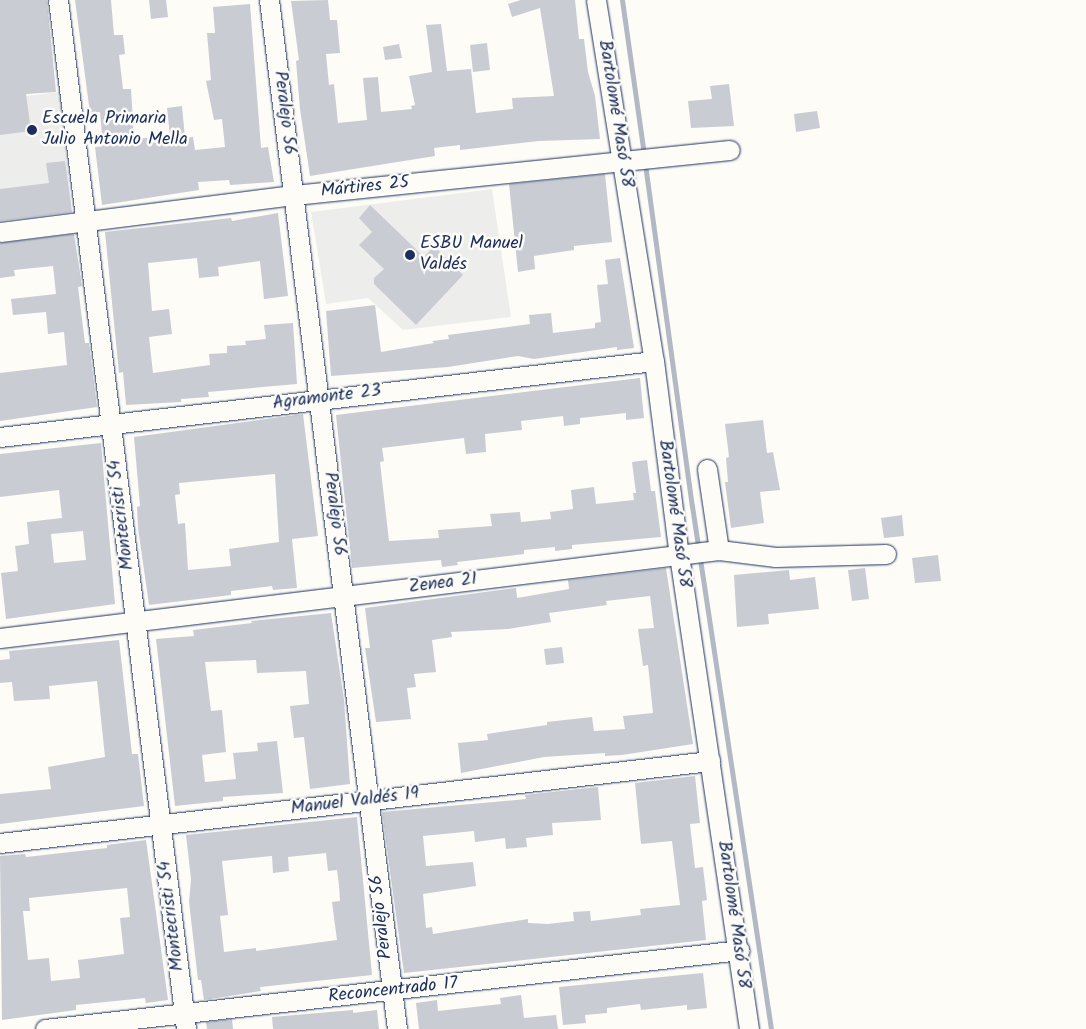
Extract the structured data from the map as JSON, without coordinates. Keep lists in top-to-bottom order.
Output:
{
  "streets": {
    "street": [
      "Peralejo 56",
      "Bartolomé Masó 58",
      "Mártires 25",
      "Agramonte 23",
      "Montecristi 54",
      "Zenea 21",
      "Manuel Valdés 19",
      "Reconcentrado 17"
    ]
  },
  "crossings": [
    ["Peralejo 56", "Mártires 25"],
    ["Peralejo 56", "Agramonte 23"],
    ["Peralejo 56", "Zenea 21"],
    ["Peralejo 56", "Manuel Valdés 19"],
    ["Peralejo 56", "Reconcentrado 17"],
    ["Bartolomé Masó 58", "Mártires 25"],
    ["Bartolomé Masó 58", "Agramonte 23"],
    ["Bartolomé Masó 58", "Zenea 21"],
    ["Bartolomé Masó 58", "Manuel Valdés 19"],
    ["Bartolomé Masó 58", "Reconcentrado 17"],
    ["Mártires 25", "Montecristi 54"],
    ["Agramonte 23", "Montecristi 54"],
    ["Montecristi 54", "Zenea 21"],
    ["Montecristi 54", "Manuel Valdés 19"],
    ["Montecristi 54", "Reconcentrado 17"]
  ],
  "places": ["Escuela Primaria Julio Antonio Mella", "ESBU Manuel Valdés"]
}
